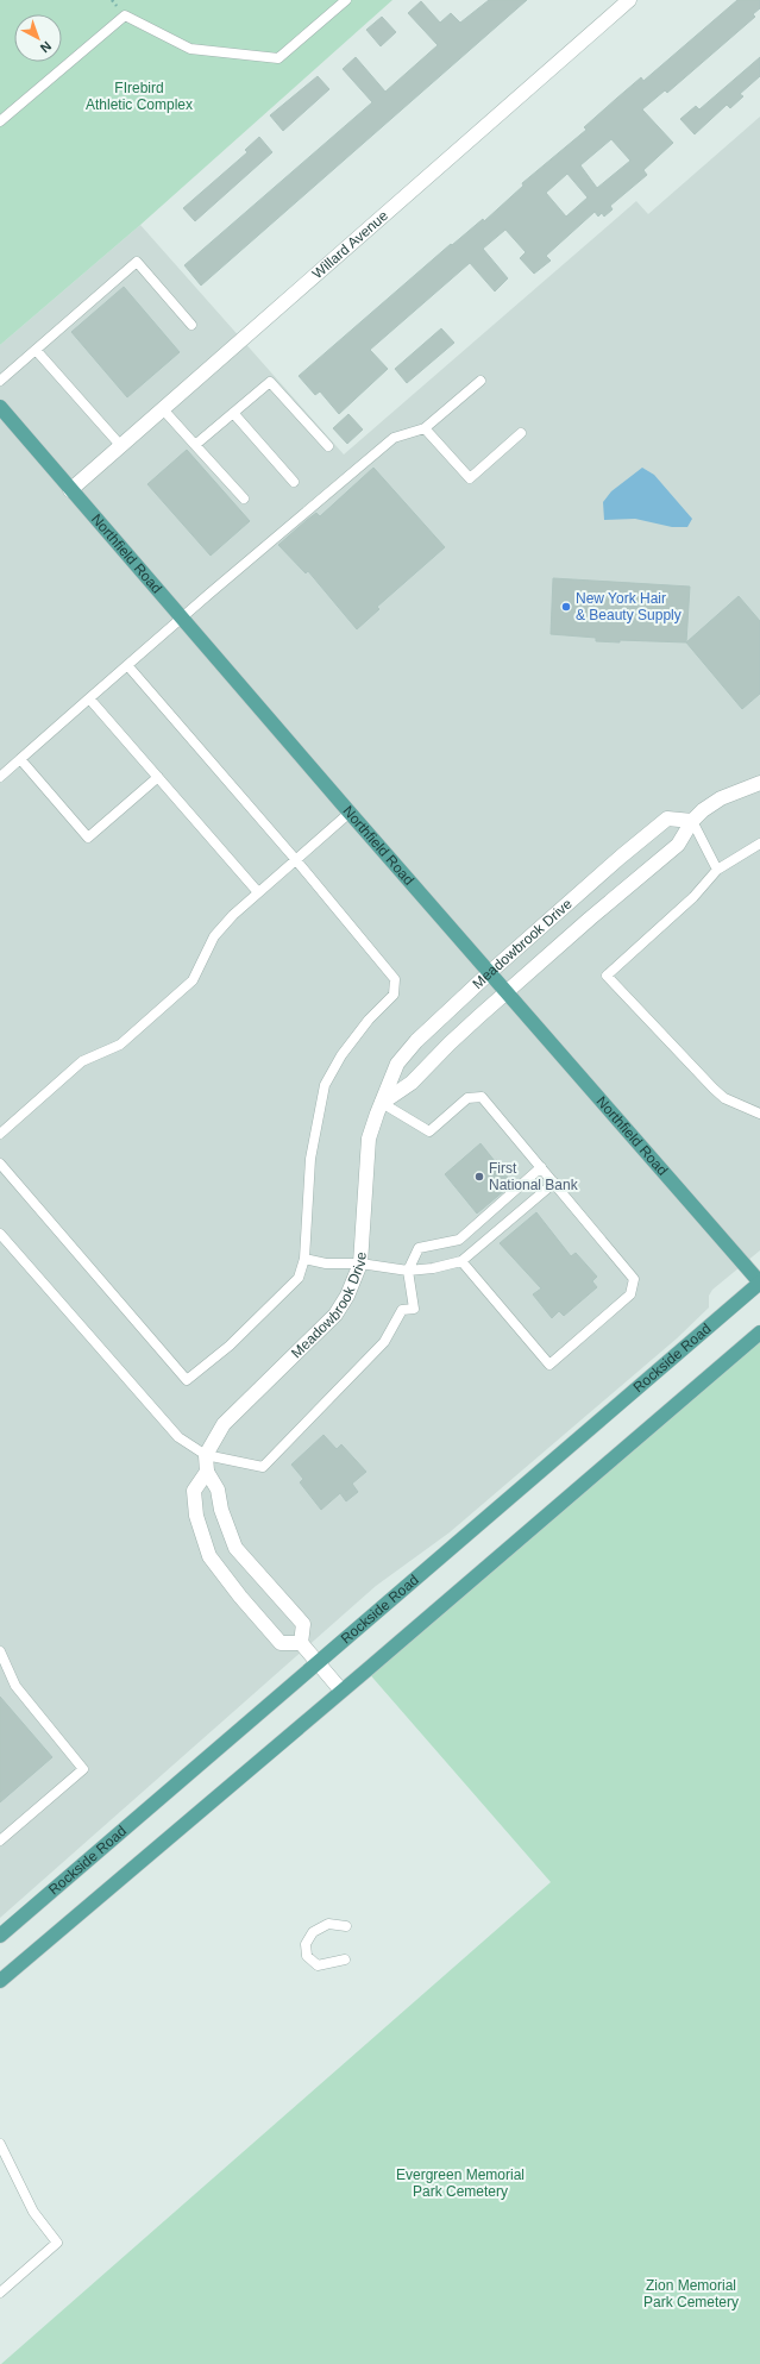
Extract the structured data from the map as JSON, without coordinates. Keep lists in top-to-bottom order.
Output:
{
  "streets": {
    "main road": ["Northfield Road", "Rockside Road"],
    "street": ["Willard Avenue", "Meadowbrook Drive"]
  },
  "crossings": [
    ["Willard Avenue", "Northfield Road"],
    ["Northfield Road", "Meadowbrook Drive"],
    ["Northfield Road", "Rockside Road"]
  ],
  "parks": ["FIrebird Athletic Complex", "Evergreen Memorial Park Cemetery", "Zion Memorial Park Cemetery"],
  "places": ["New York Hair & Beauty Supply", "First National Bank"],
  "north": "bottom right"
}
